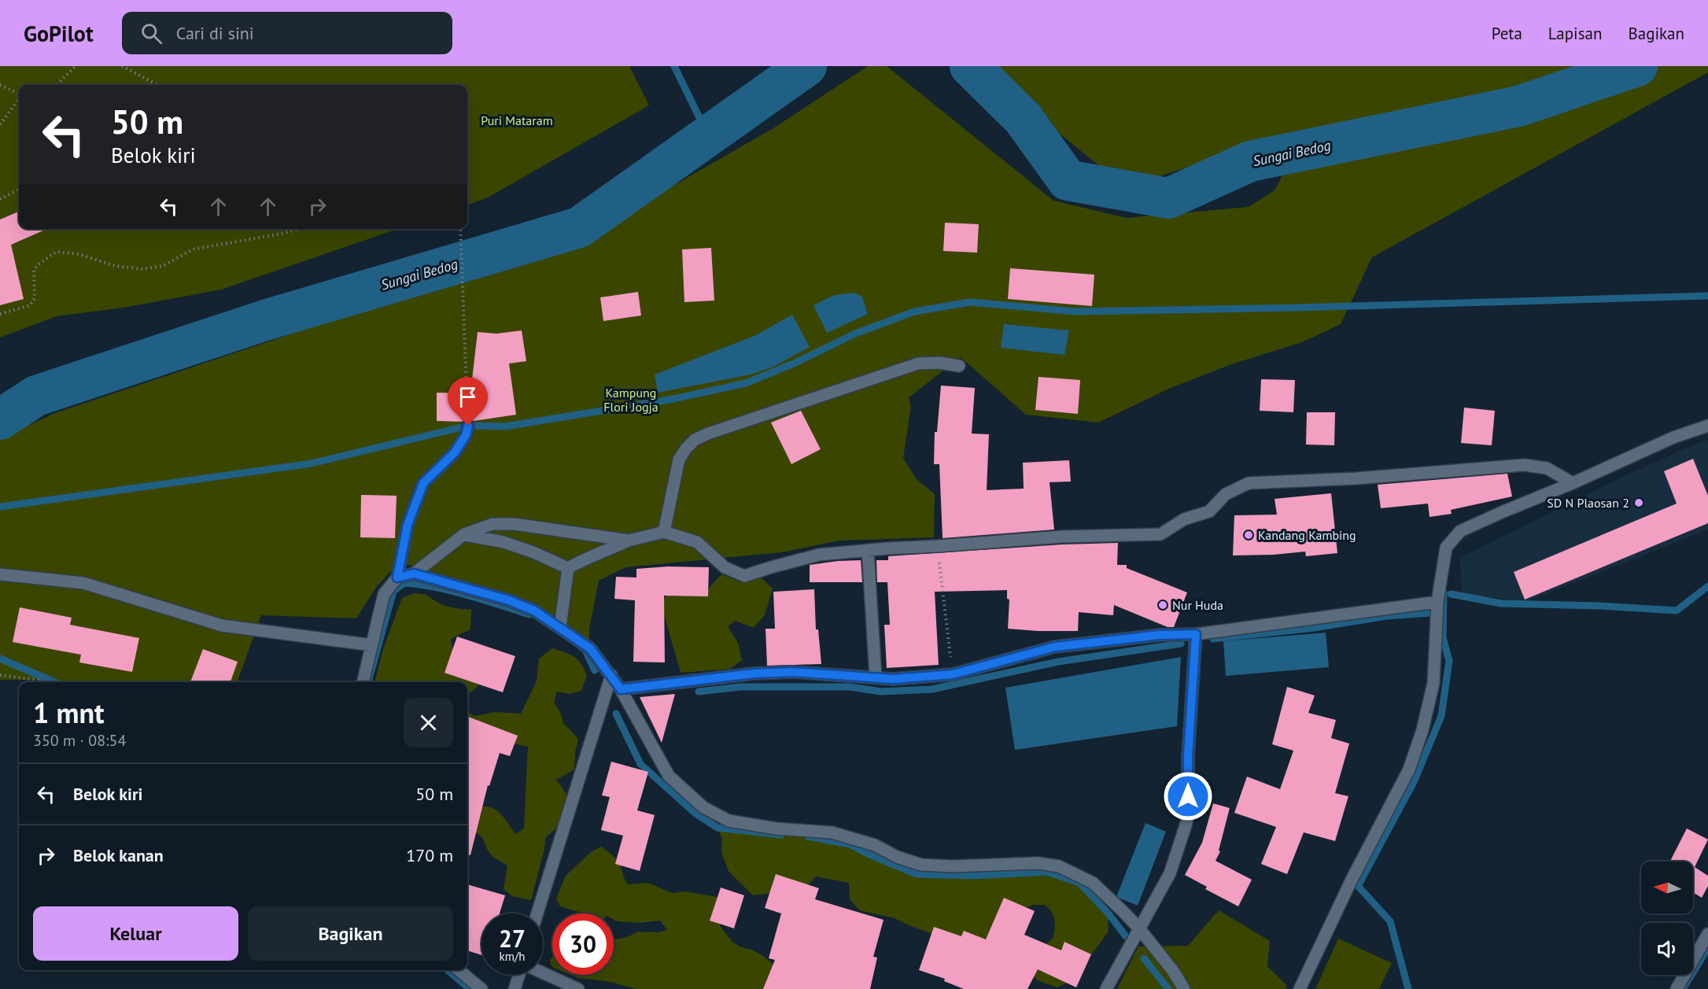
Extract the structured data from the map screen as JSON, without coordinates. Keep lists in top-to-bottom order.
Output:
{
  "water": ["Sungai Bedog"],
  "parks": ["Puri Mataram", "Kampung Flori Jogja"],
  "places": ["SD N Plaosan 2", "Kandang Kambing", "Nur Huda"],
  "north": "left",
  "page": {
    "header": "GoPilot",
    "search": "Cari di sini",
    "nav": ["Peta", "Lapisan", "Bagikan"],
    "turn": ["50 m", "Belok kiri"],
    "heading": ["1 mnt", "350 m · 08:54"],
    "list": [
      {
        "name": "Belok kiri",
        "value": "50 m"
      },
      {
        "name": "Belok kanan",
        "value": "170 m"
      }
    ],
    "buttons": ["Keluar", "Bagikan"],
    "speed": "27 km/h",
    "limit": "30"
  }
}
